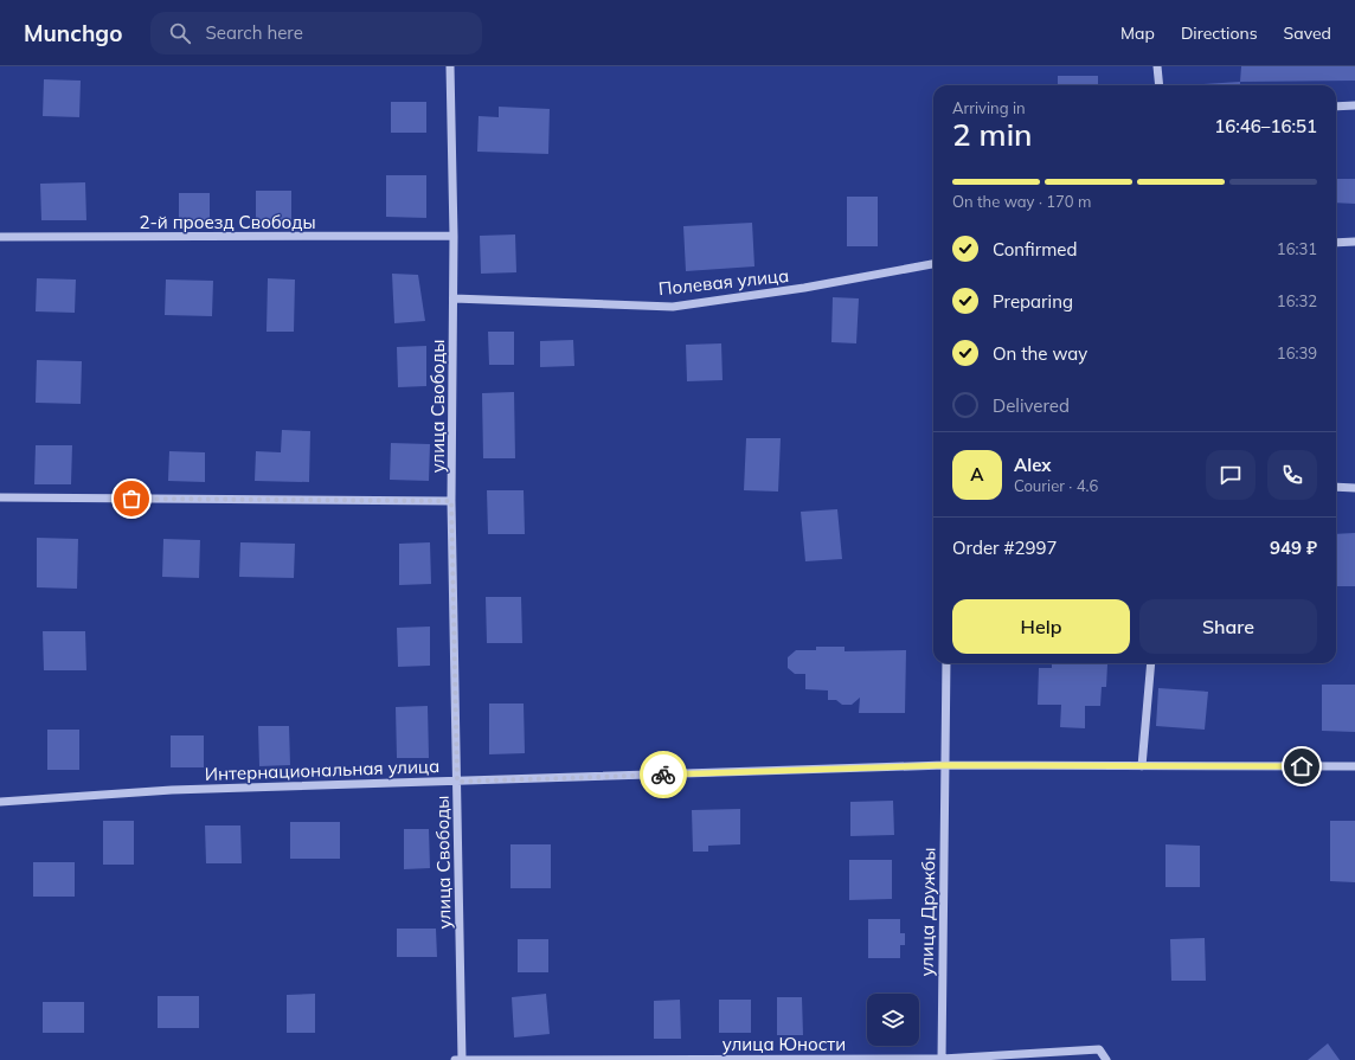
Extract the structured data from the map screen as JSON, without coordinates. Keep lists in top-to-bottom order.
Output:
{
  "streets": {
    "street": [
      "2-й проезд Свободы",
      "Полевая улица",
      "улица Свободы",
      "Интернациональная улица",
      "улица Дружбы",
      "улица Юности"
    ]
  },
  "crossings": [
    ["2-й проезд Свободы", "улица Свободы"],
    ["Полевая улица", "улица Свободы"],
    ["улица Свободы", "Интернациональная улица"],
    ["улица Свободы", "улица Юности"],
    ["Интернациональная улица", "улица Дружбы"],
    ["улица Дружбы", "улица Юности"]
  ],
  "page": {
    "header": "Munchgo",
    "search": "Search here",
    "nav": ["Map", "Directions", "Saved"],
    "heading": ["2 min", "Arriving in", "16:46–16:51"],
    "panel": [
      "Alex",
      "Courier · 4.6",
      "Order #2997",
      "949 ₽"
    ],
    "bar": "On the way · 170 m",
    "list": [
      ["Confirmed", "16:31"],
      ["Preparing", "16:32"],
      ["On the way", "16:39"],
      "Delivered"
    ],
    "round": "A",
    "buttons": ["Help", "Share"]
  }
}
